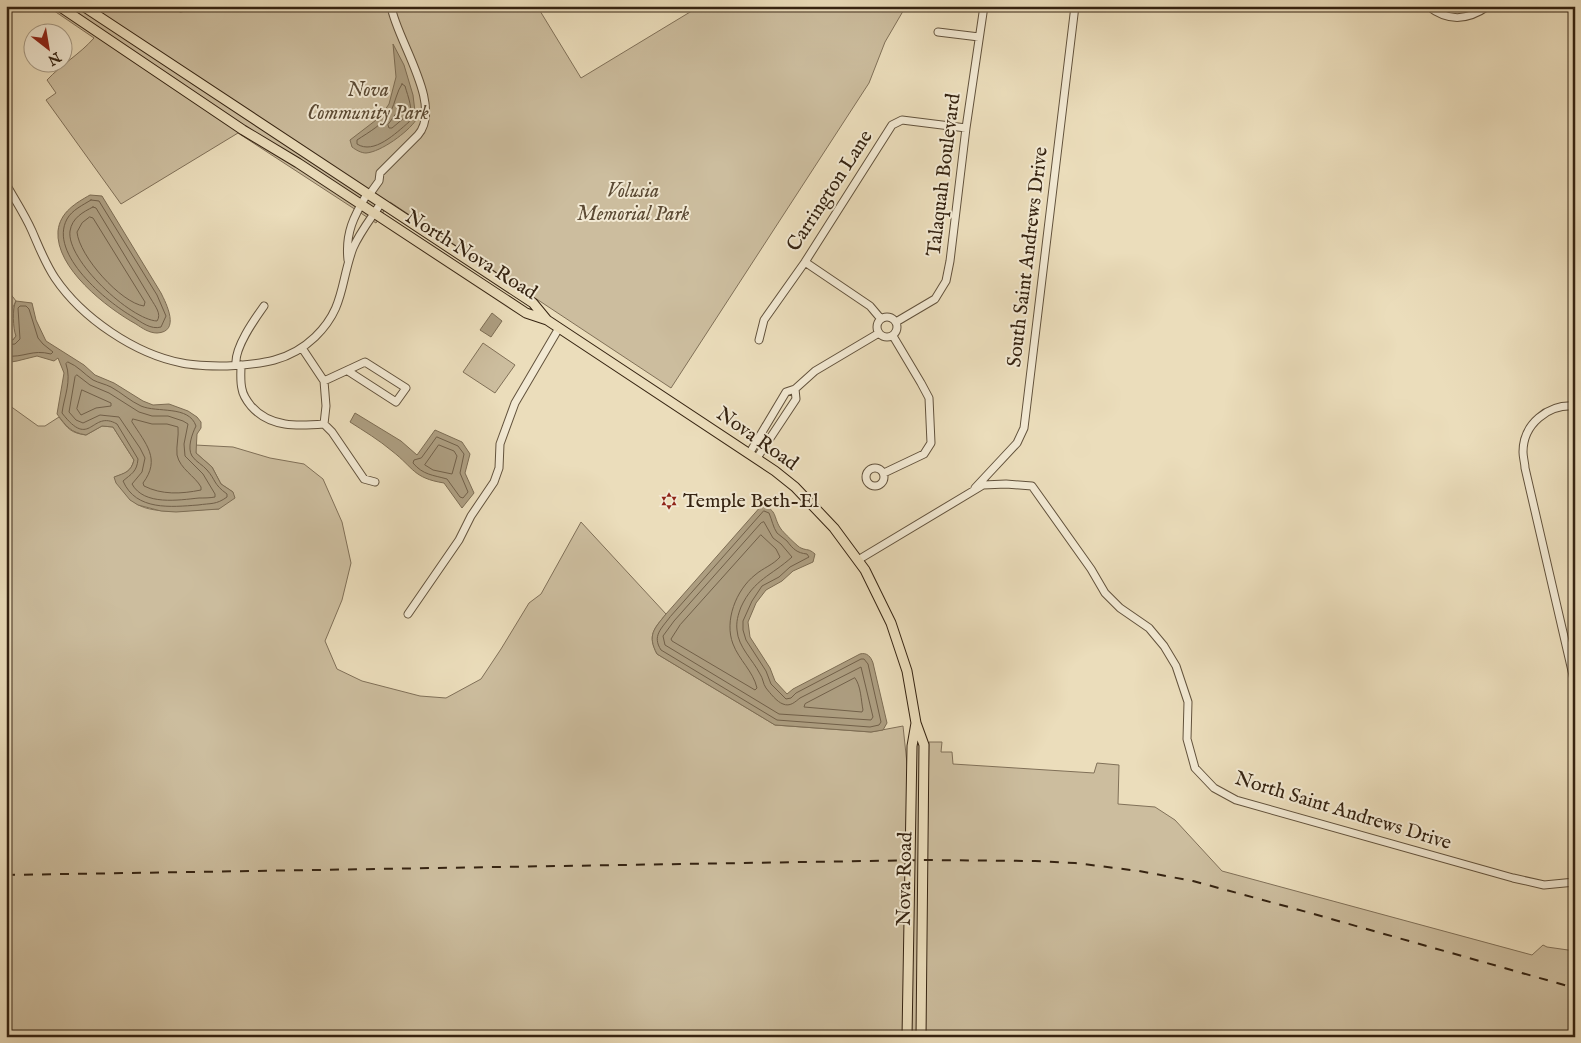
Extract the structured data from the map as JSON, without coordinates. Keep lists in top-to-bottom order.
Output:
{
  "streets": {
    "main road": ["North Nova Road", "Nova Road"],
    "street": [
      "Talaquah Boulevard",
      "Carrington Lane",
      "South Saint Andrews Drive",
      "North Saint Andrews Drive"
    ]
  },
  "crossings": [
    ["Talaquah Boulevard", "Carrington Lane"],
    ["North Nova Road", "Nova Road"],
    ["South Saint Andrews Drive", "North Saint Andrews Drive"]
  ],
  "parks": ["Nova Community Park", "Volusia Memorial Park"],
  "places": {
    "synagogue": ["Temple Beth-El"]
  },
  "north": "bottom right"
}
